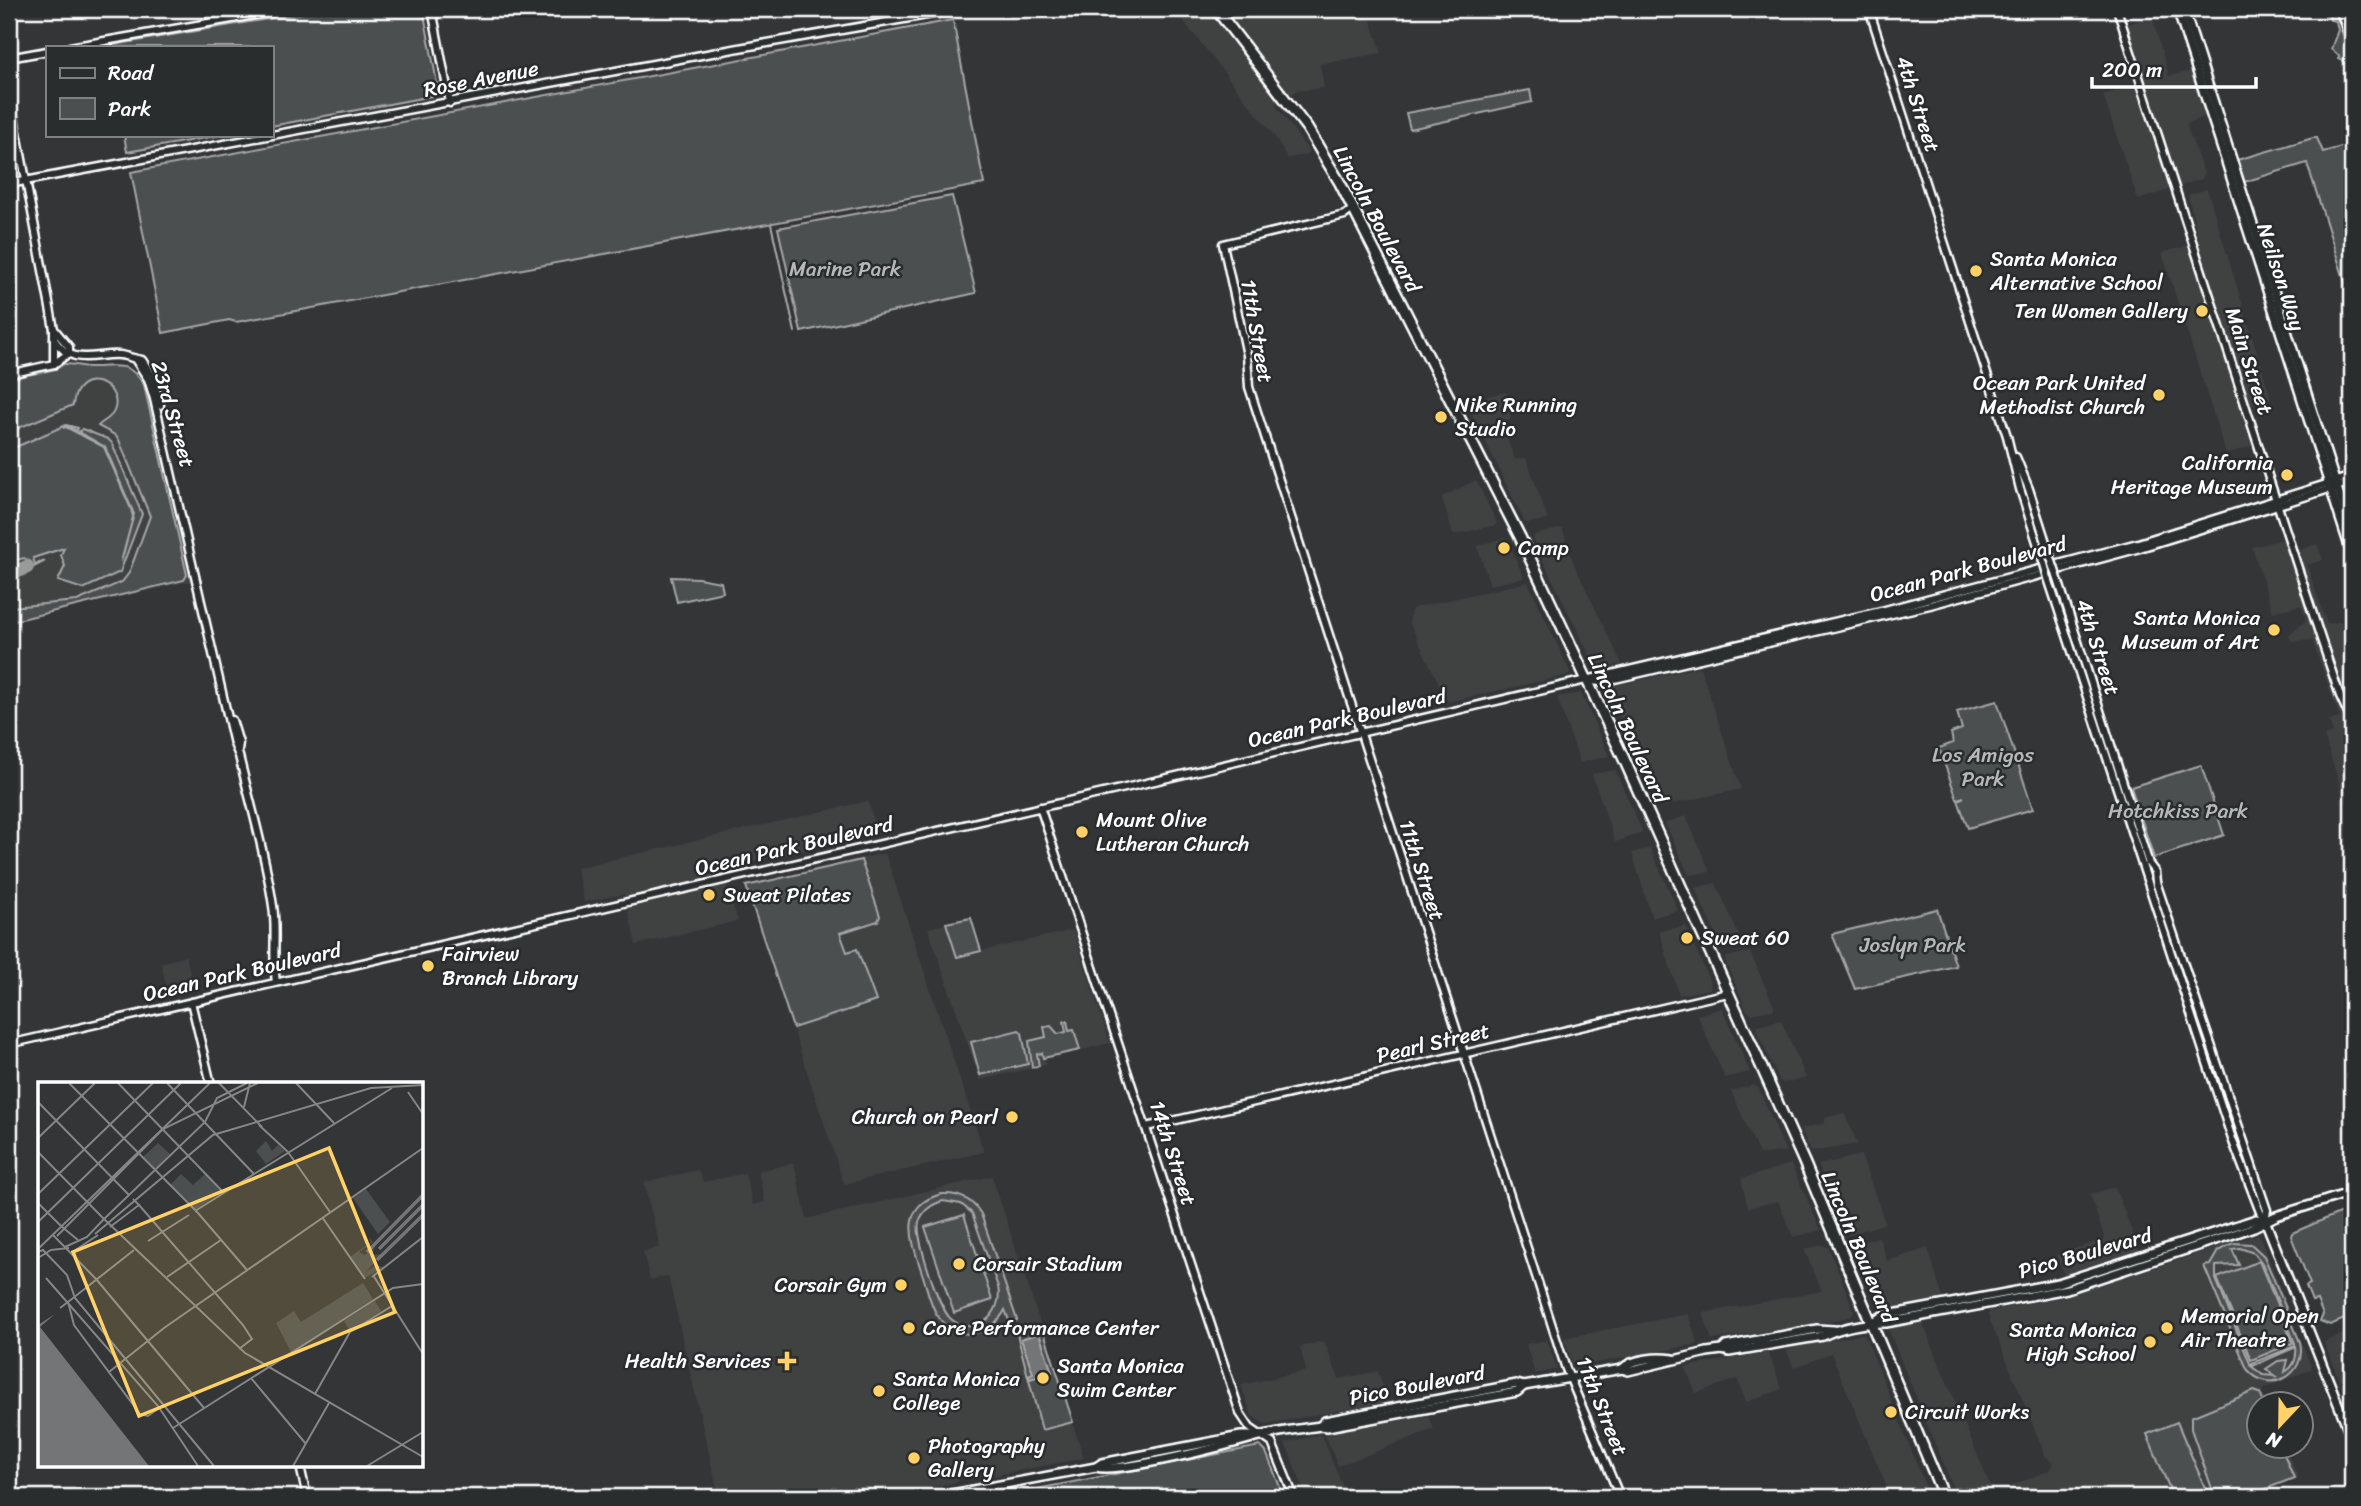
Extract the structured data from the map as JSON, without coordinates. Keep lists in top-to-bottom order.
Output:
{
  "streets": {
    "highway": ["Lincoln Boulevard"],
    "main road": ["4th Street", "Neilson Way", "Pico Boulevard"],
    "street": [
      "Rose Avenue",
      "11th Street",
      "Main Street",
      "23rd Street",
      "Ocean Park Boulevard",
      "Pearl Street",
      "14th Street"
    ]
  },
  "crossings": [
    ["4th Street", "Pico Boulevard"],
    ["Lincoln Boulevard", "11th Street"],
    ["Lincoln Boulevard", "Ocean Park Boulevard"],
    ["Lincoln Boulevard", "Pearl Street"],
    ["Lincoln Boulevard", "Pico Boulevard"],
    ["Neilson Way", "Ocean Park Boulevard"],
    ["11th Street", "Ocean Park Boulevard"],
    ["11th Street", "Pearl Street"],
    ["11th Street", "Pico Boulevard"],
    ["Main Street", "Ocean Park Boulevard"],
    ["23rd Street", "Ocean Park Boulevard"],
    ["Ocean Park Boulevard", "14th Street"],
    ["Pearl Street", "14th Street"],
    ["14th Street", "Pico Boulevard"]
  ],
  "parks": [
    "Marine Park",
    "Los Amigos Park",
    "Hotchkiss Park",
    "Joslyn Park"
  ],
  "places": {
    "other": [
      "Santa Monica Alternative School",
      "Ten Women Gallery",
      "Ocean Park United Methodist Church",
      "Nike Running Studio",
      "California Heritage Museum",
      "Camp",
      "Santa Monica Museum of Art",
      "Mount Olive Lutheran Church",
      "Sweat Pilates",
      "Sweat 60",
      "Fairview Branch Library",
      "Church on Pearl",
      "Corsair Stadium",
      "Corsair Gym",
      "Core Performance Center",
      "Memorial Open Air Theatre",
      "Santa Monica High School",
      "Santa Monica Swim Center",
      "Santa Monica College",
      "Circuit Works",
      "Photography Gallery"
    ],
    "health": ["Health Services"]
  },
  "legend": ["Road", "Park"],
  "scale_bar": "200 m",
  "north": "bottom"
}
